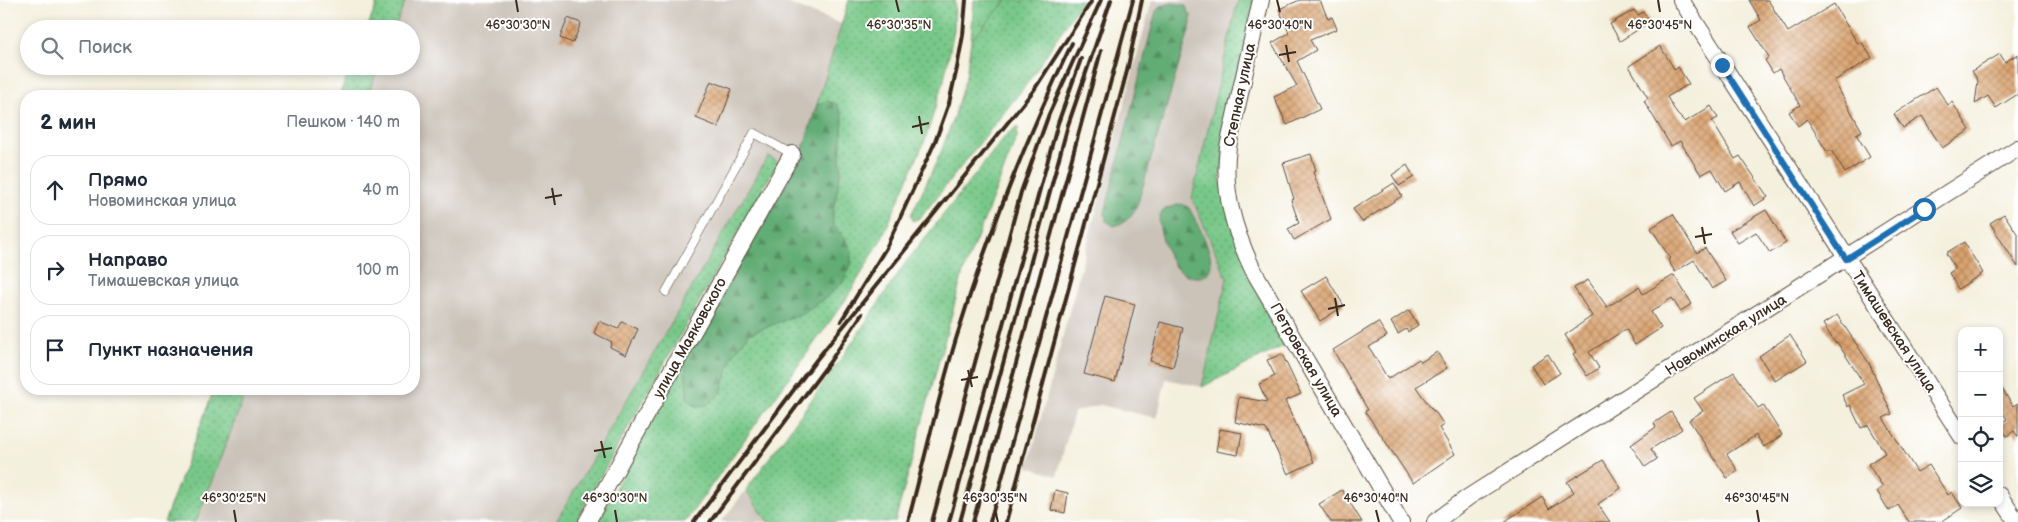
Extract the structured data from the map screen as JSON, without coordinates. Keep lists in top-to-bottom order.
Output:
{
  "streets": {
    "street": [
      "Степная улица",
      "Тимашевская улица",
      "Новоминская улица",
      "улица Маяковского",
      "Петровская улица"
    ]
  },
  "crossings": [
    ["Степная улица", "Петровская улица"],
    ["Тимашевская улица", "Новоминская улица"]
  ],
  "page": {
    "search": "Поиск",
    "heading": ["2 мин", "Пешком · 140 m"],
    "list": [
      ["Прямо", "Новоминская улица", "40 m"],
      ["Направо", "Тимашевская улица", "100 m"],
      "Пункт назначения"
    ],
    "map_buttons": ["+", "−"]
  },
  "coordinates": [
    "46°30'30\"N",
    "46°30'35\"N",
    "46°30'45\"N",
    "46°30'40\"N",
    "46°30'25\"N"
  ]
}
